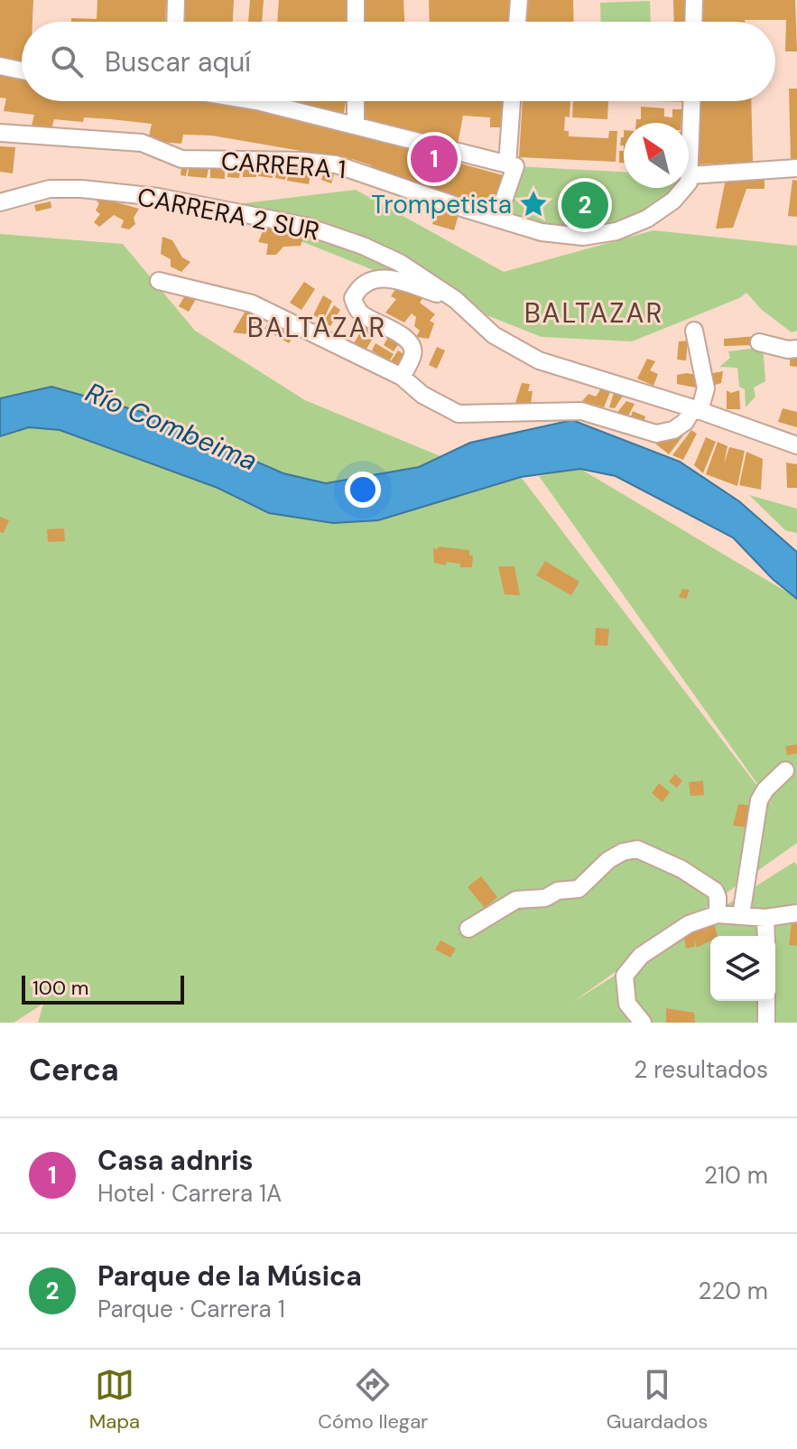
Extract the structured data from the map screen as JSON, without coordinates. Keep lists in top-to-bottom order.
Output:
{
  "streets": {
    "street": ["CARRERA 1", "CARRERA 2 SUR"]
  },
  "districts": ["BALTAZAR", "BALTAZAR"],
  "water": ["Río Combeima"],
  "places": {
    "place": ["Trompetista"]
  },
  "scale_bar": "100 m",
  "north": "top left",
  "page": {
    "search": "Buscar aquí",
    "pins": ["1", "2"],
    "scale": "100 m",
    "heading": ["Cerca", "2 resultados"],
    "list": [
      {
        "mark": "1",
        "name": "Casa adnris",
        "note": "Hotel · Carrera 1A",
        "value": "210 m"
      },
      {
        "mark": "2",
        "name": "Parque de la Música",
        "note": "Parque · Carrera 1",
        "value": "220 m"
      }
    ],
    "nav": ["Mapa", "Cómo llegar", "Guardados"]
  }
}
